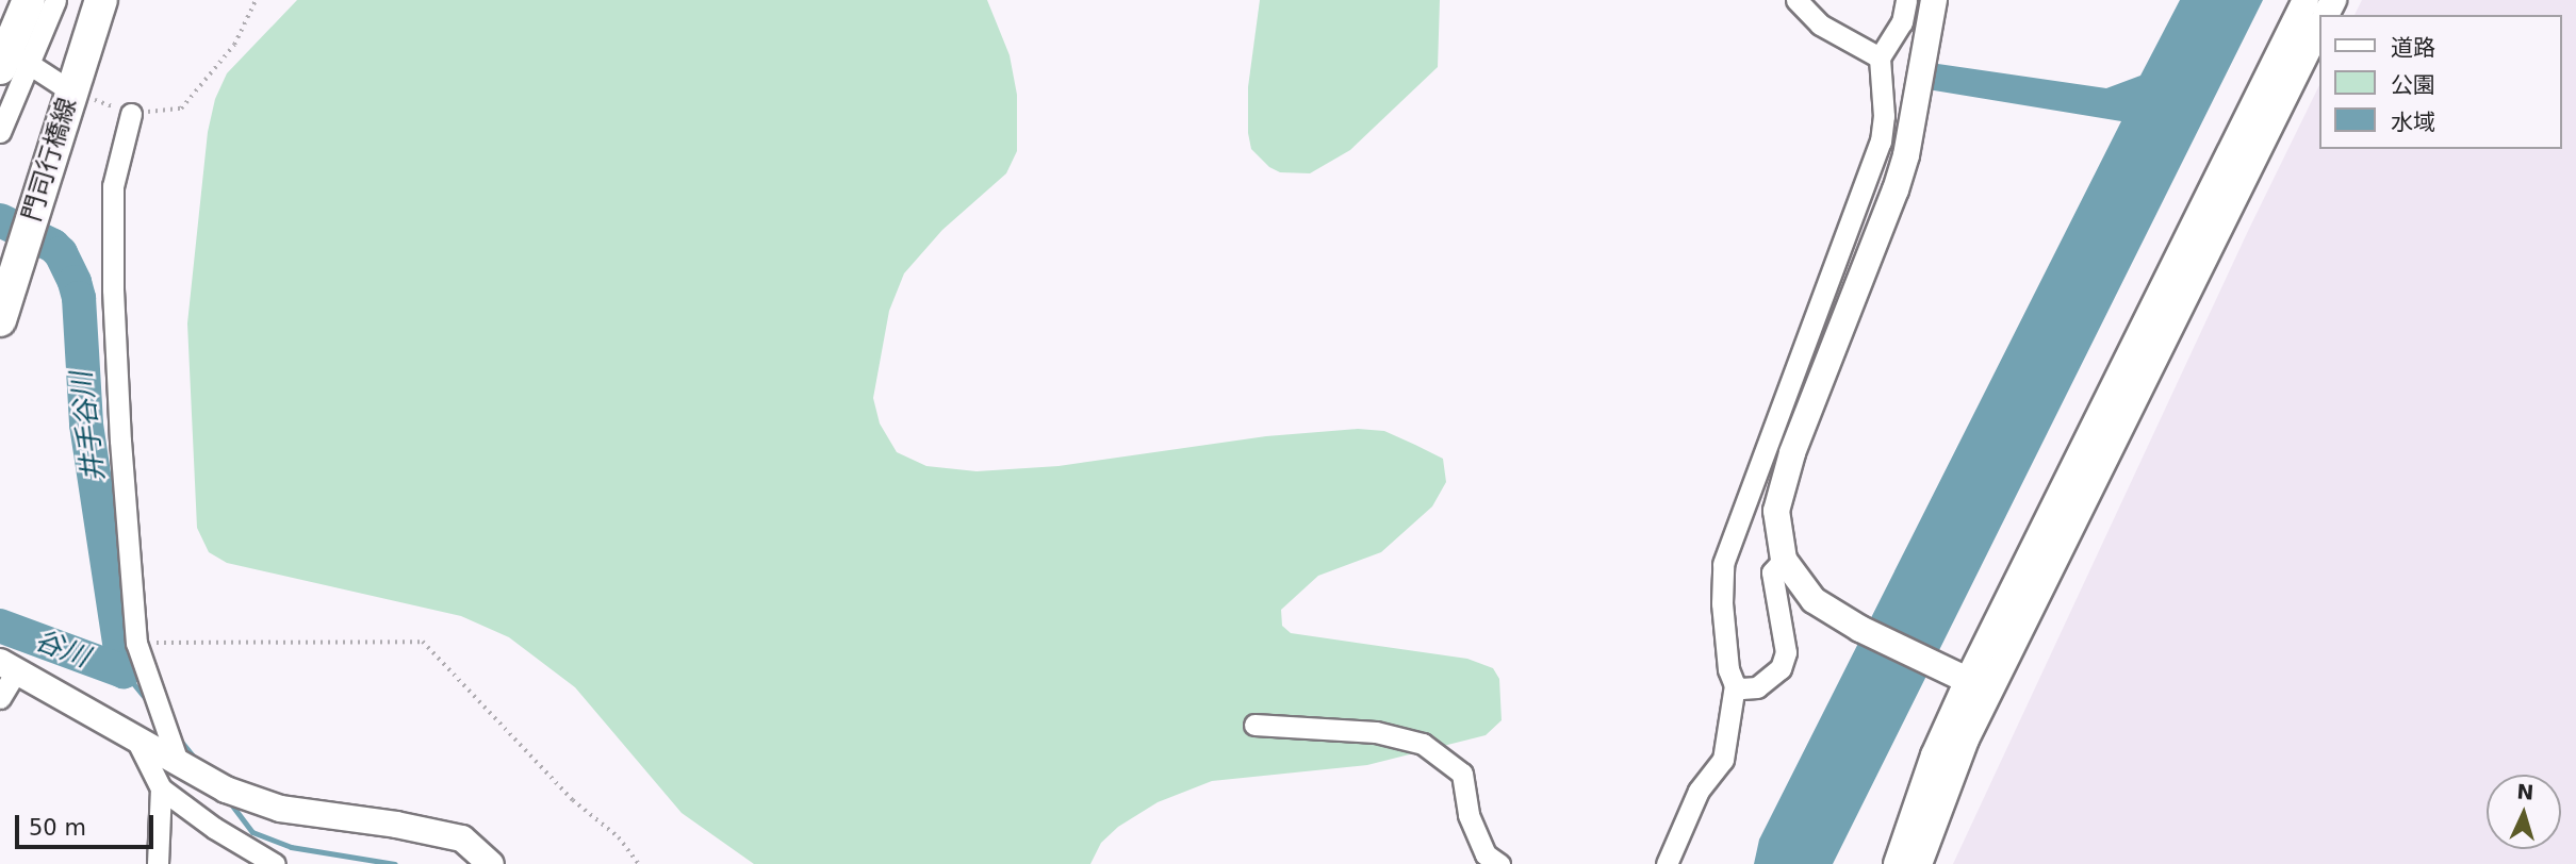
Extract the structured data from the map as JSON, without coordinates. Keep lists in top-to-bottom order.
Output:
{
  "streets": {
    "main road": ["門司行橋線"]
  },
  "water": ["井手谷川", "谷川"],
  "legend": ["道路", "公園", "水域"],
  "scale_bar": "50 m",
  "north": "top"
}
